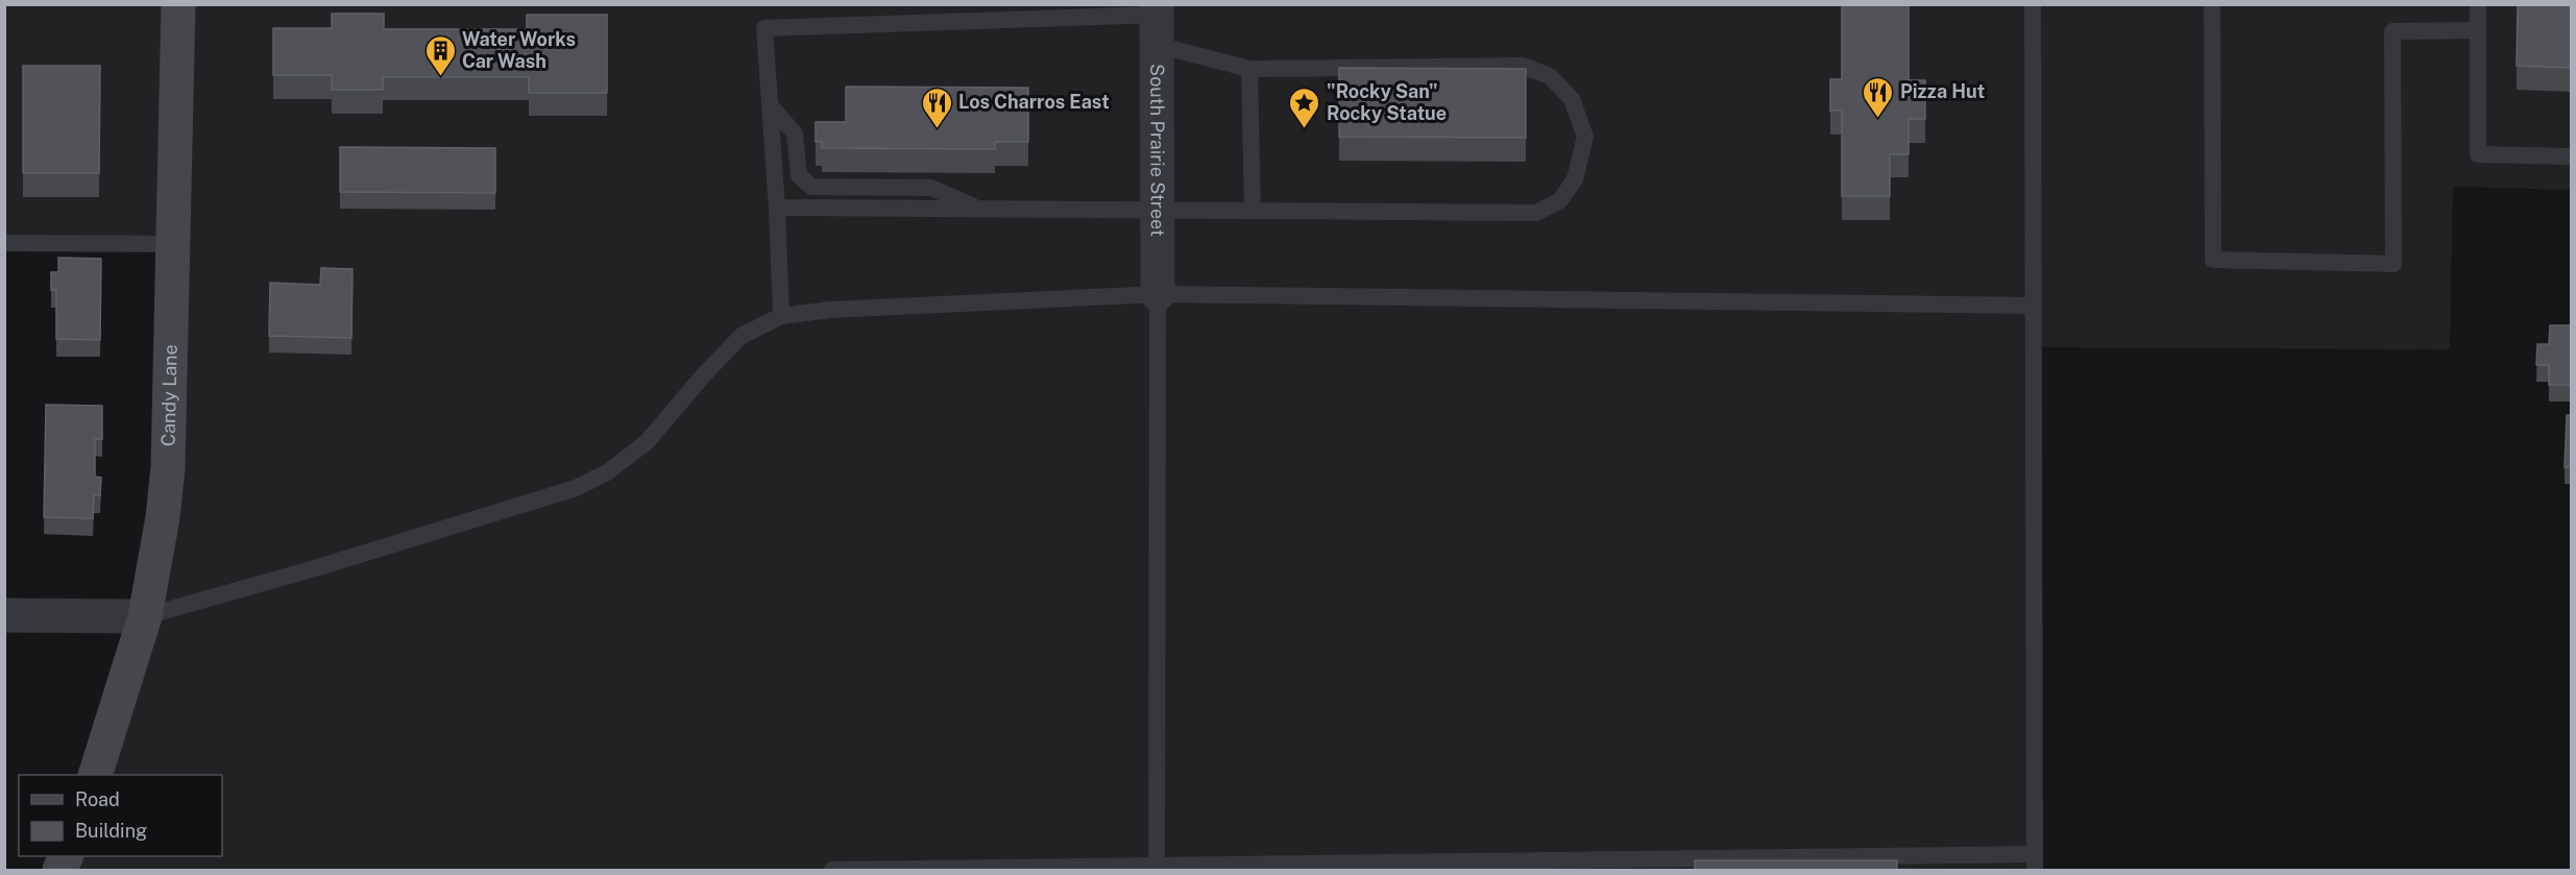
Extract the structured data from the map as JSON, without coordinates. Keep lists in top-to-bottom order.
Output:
{
  "streets": {
    "main road": ["Candy Lane"],
    "street": ["South Prairie Street"]
  },
  "places": {
    "building": ["Water Works Car Wash"],
    "restaurant": ["Pizza Hut", "Los Charros East"],
    "place": ["\"Rocky San\" Rocky Statue"]
  },
  "legend": ["Road", "Building"]
}
